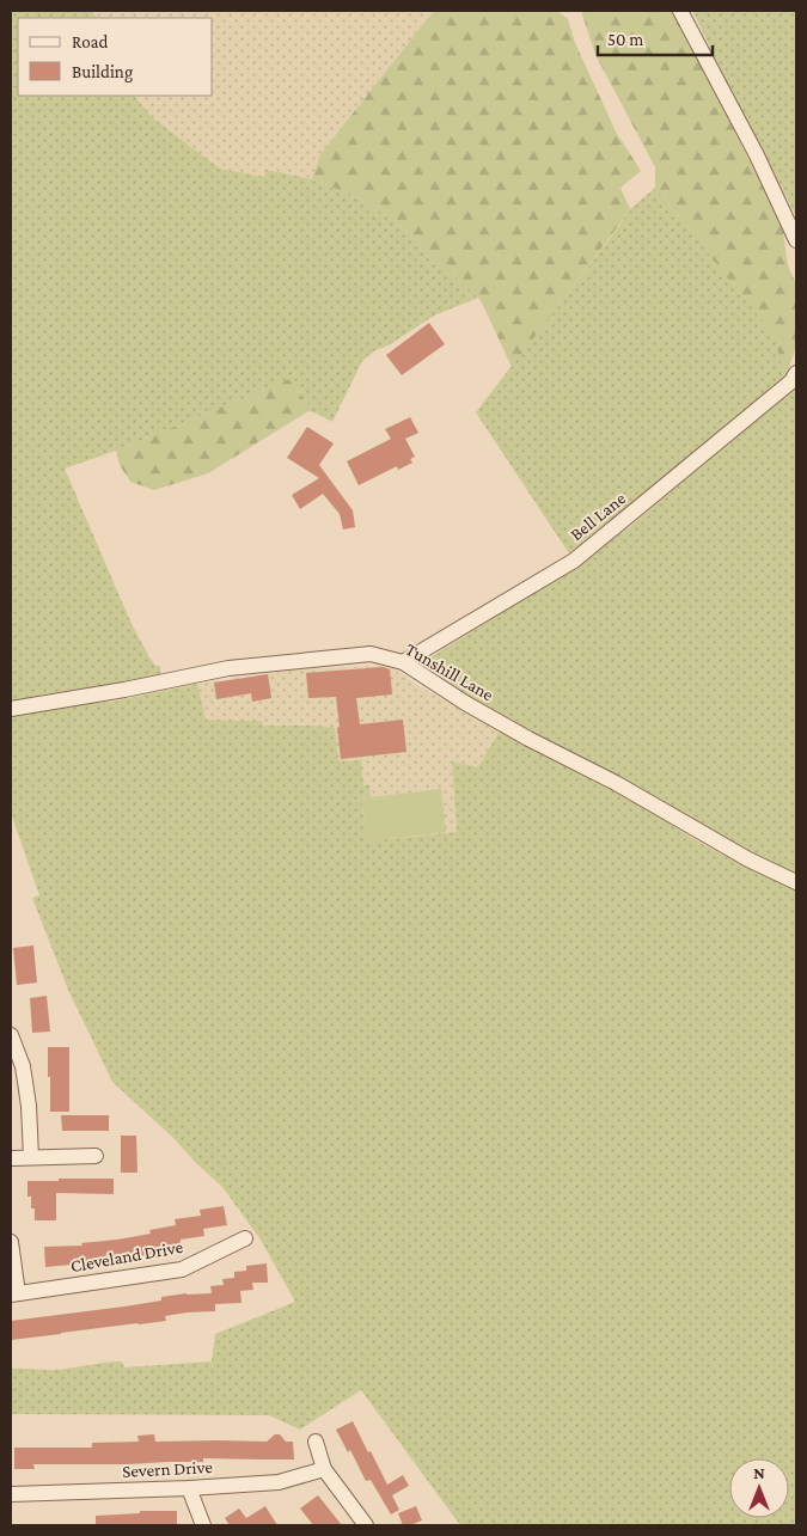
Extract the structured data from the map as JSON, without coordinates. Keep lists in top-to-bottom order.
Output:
{
  "streets": {
    "street": [
      "Bell Lane",
      "Tunshill Lane",
      "Cleveland Drive",
      "Severn Drive"
    ]
  },
  "crossings": [
    ["Bell Lane", "Tunshill Lane"]
  ],
  "legend": ["Road", "Building"],
  "scale_bar": "50 m",
  "north": "top"
}
